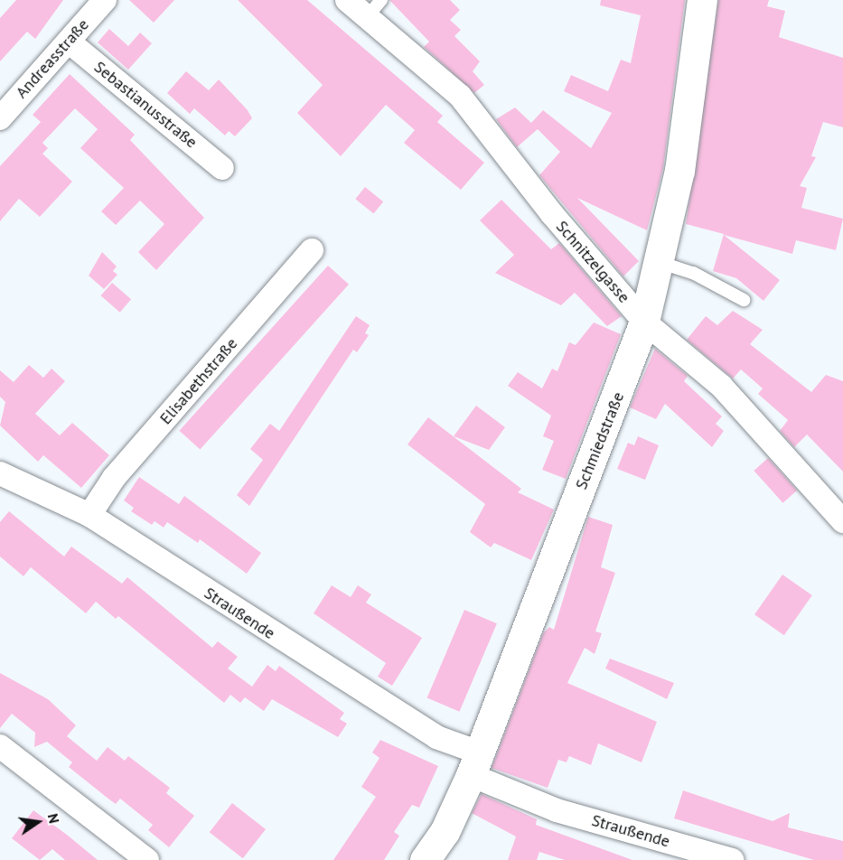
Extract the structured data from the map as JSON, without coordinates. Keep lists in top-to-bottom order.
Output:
{
  "streets": {
    "street": [
      "Andreasstraße",
      "Sebastianusstraße",
      "Schnitzelgasse",
      "Elisabethstraße",
      "Schmiedstraße",
      "Straußende"
    ]
  },
  "crossings": [
    ["Andreasstraße", "Sebastianusstraße"],
    ["Schnitzelgasse", "Schmiedstraße"],
    ["Elisabethstraße", "Straußende"],
    ["Schmiedstraße", "Straußende"]
  ],
  "north": "right"
}
